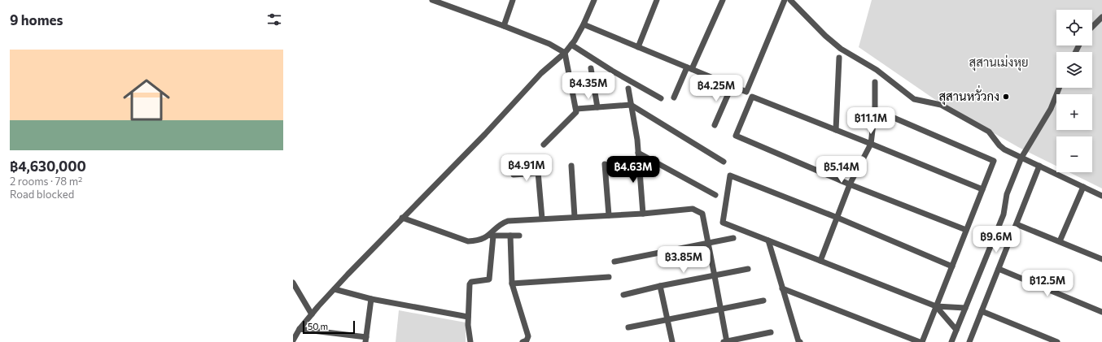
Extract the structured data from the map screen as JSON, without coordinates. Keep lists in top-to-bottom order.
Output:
{
  "parks": ["สุสานเม่งหุย"],
  "places": ["สุสานหวั่วกง"],
  "scale_bar": "50 m",
  "page": {
    "heading": "9 homes",
    "map_buttons": ["+", "−"],
    "list": [
      {
        "name": "฿4,630,000",
        "note": "2 rooms · 78 m² · Road blocked"
      }
    ],
    "price": [
      "฿4.35M",
      "฿4.25M",
      "฿11.1M",
      "฿4.91M",
      "฿4.63M",
      "฿5.14M",
      "฿9.6M",
      "฿3.85M",
      "฿12.5M"
    ],
    "scale": "50 m"
  }
}
